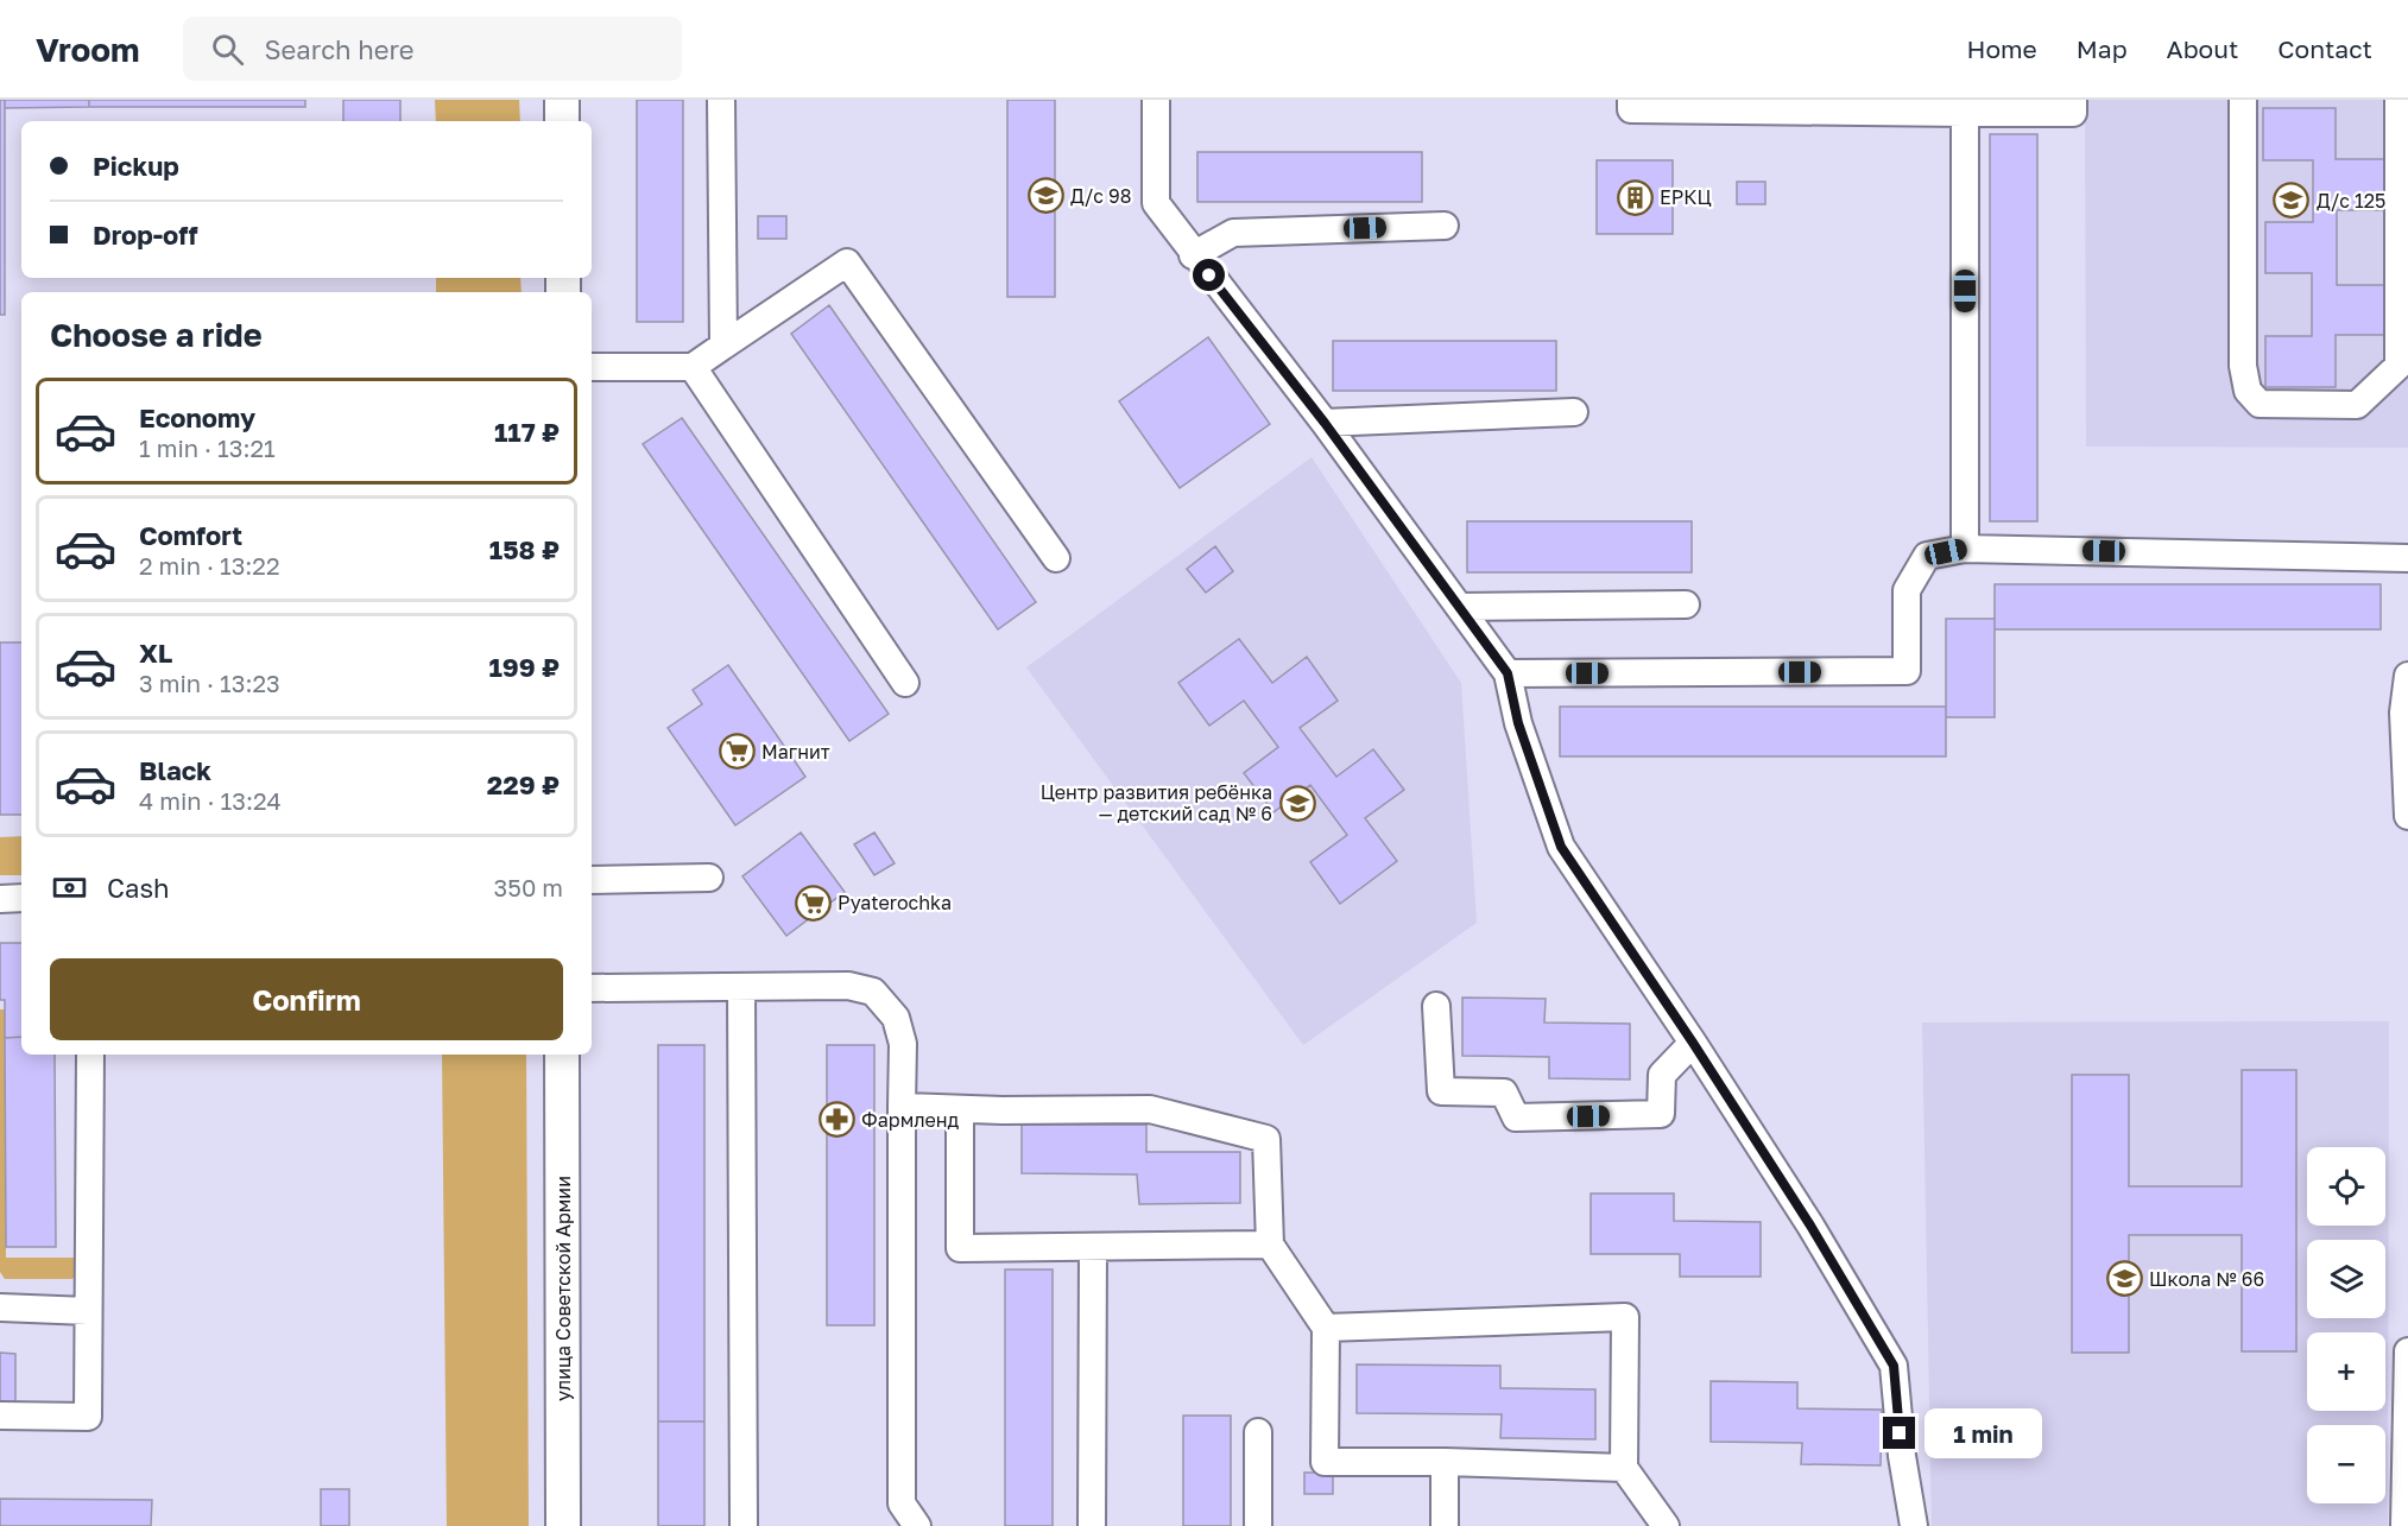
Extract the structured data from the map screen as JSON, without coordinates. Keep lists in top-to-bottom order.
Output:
{
  "streets": {
    "main road": ["улица Советской Армии"]
  },
  "places": {
    "school or university": [
      "Д/с 98",
      "Д/с 125",
      "Центр развития ребёнка — детский сад № 6",
      "Школа № 66"
    ],
    "building": ["ЕРКЦ"],
    "supermarket": ["Магнит", "Pyaterochka"],
    "pharmacy": ["Фармленд"]
  },
  "page": {
    "header": "Vroom",
    "search": "Search here",
    "nav": [
      "Home",
      "Map",
      "About",
      "Contact"
    ],
    "banner": ["Pickup", "Drop-off"],
    "heading": "Choose a ride",
    "list": [
      {
        "name": "Economy",
        "note": "1 min · 13:21",
        "value": "117 ₽"
      },
      {
        "name": "Comfort",
        "note": "2 min · 13:22",
        "value": "158 ₽"
      },
      {
        "name": "XL",
        "note": "3 min · 13:23",
        "value": "199 ₽"
      },
      {
        "name": "Black",
        "note": "4 min · 13:24",
        "value": "229 ₽"
      }
    ],
    "pay": ["Cash", "350 m"],
    "buttons": "Confirm",
    "map_buttons": ["+", "−"],
    "bubble": "1 min"
  }
}
